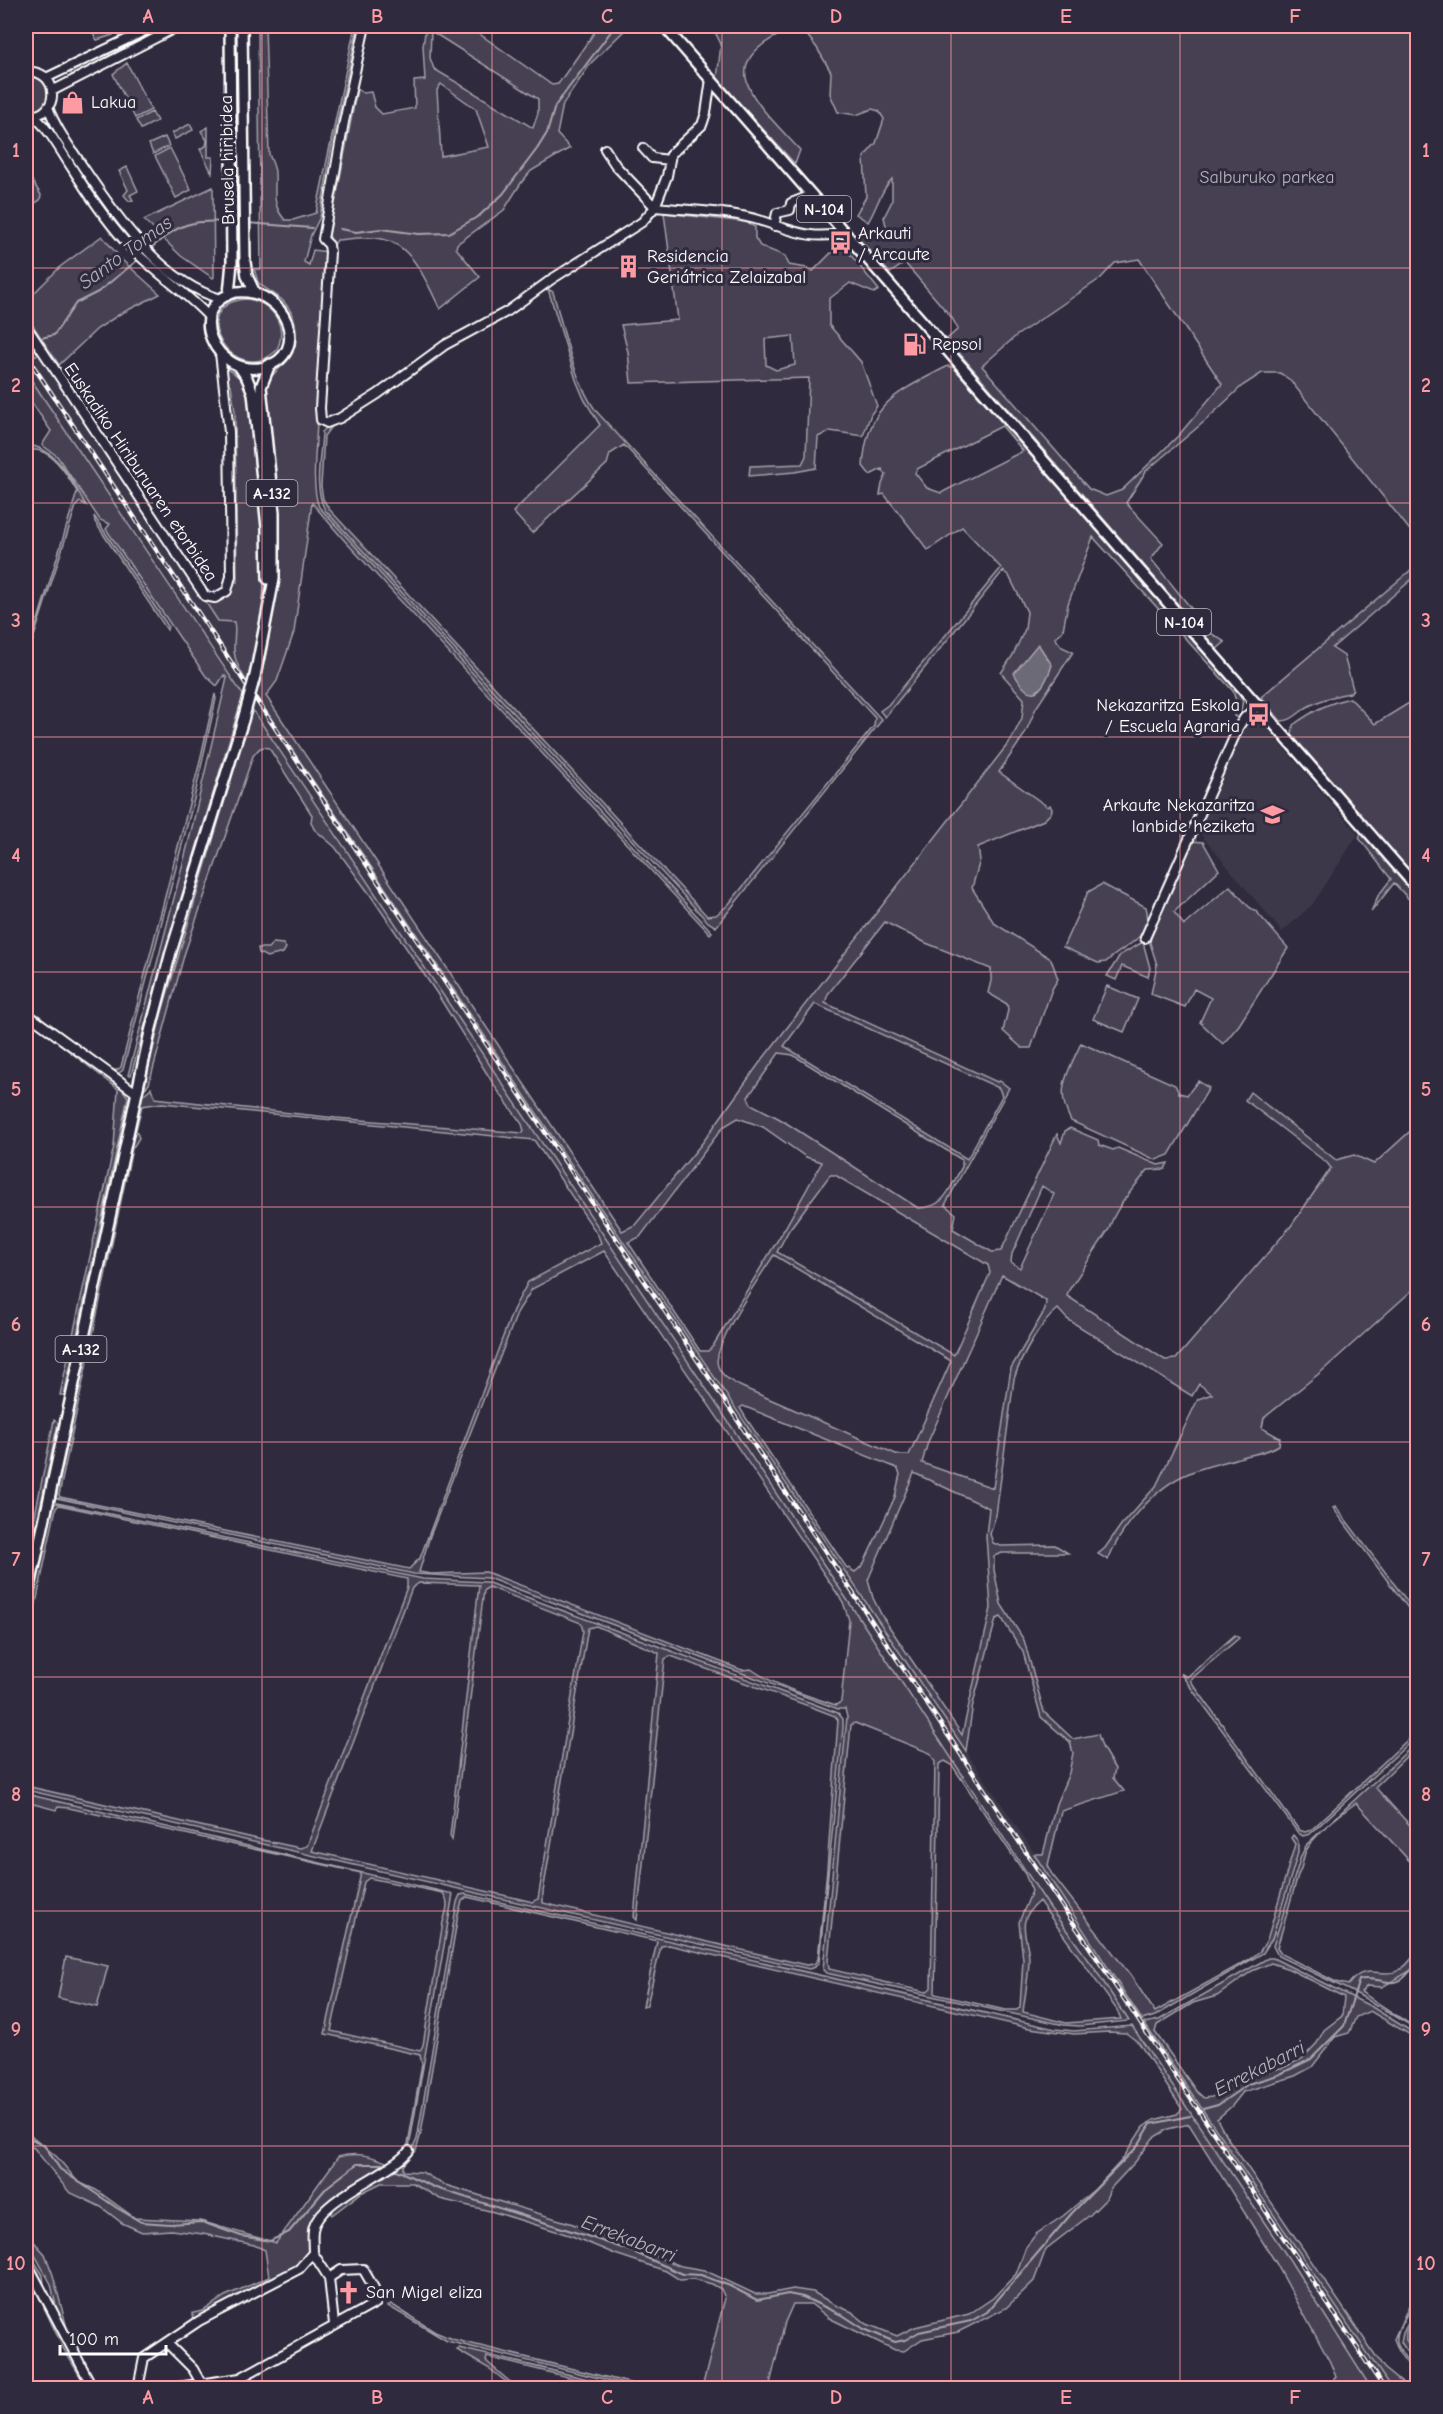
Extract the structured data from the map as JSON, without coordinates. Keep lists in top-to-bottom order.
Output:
{
  "streets": {
    "main road": ["Brusela hiribidea", "N-104", "A-132"],
    "street": ["Euskadiko Hiriburuaren etorbidea"]
  },
  "crossings": [
    ["Brusela hiribidea", "Euskadiko Hiriburuaren etorbidea"],
    ["Brusela hiribidea", "A-132"],
    ["Euskadiko Hiriburuaren etorbidea", "A-132"]
  ],
  "water": ["Santo Tomas", "Errekabarri"],
  "parks": ["Salburuko parkea"],
  "places": {
    "shop": ["Lakua"],
    "bus stop": ["Arkauti / Arcaute", "Nekazaritza Eskola / Escuela Agraria"],
    "building": ["Residencia Geriátrica Zelaizabal"],
    "fuel station": ["Repsol"],
    "school or university": ["Arkaute Nekazaritza lanbide heziketa"],
    "church": ["San Migel eliza"]
  },
  "scale_bar": "100 m",
  "grid": {
    "columns": [
      "A",
      "B",
      "C",
      "D",
      "E",
      "F"
    ],
    "rows": [
      "1",
      "2",
      "3",
      "4",
      "5",
      "6",
      "7",
      "8",
      "9",
      "10"
    ]
  }
}
